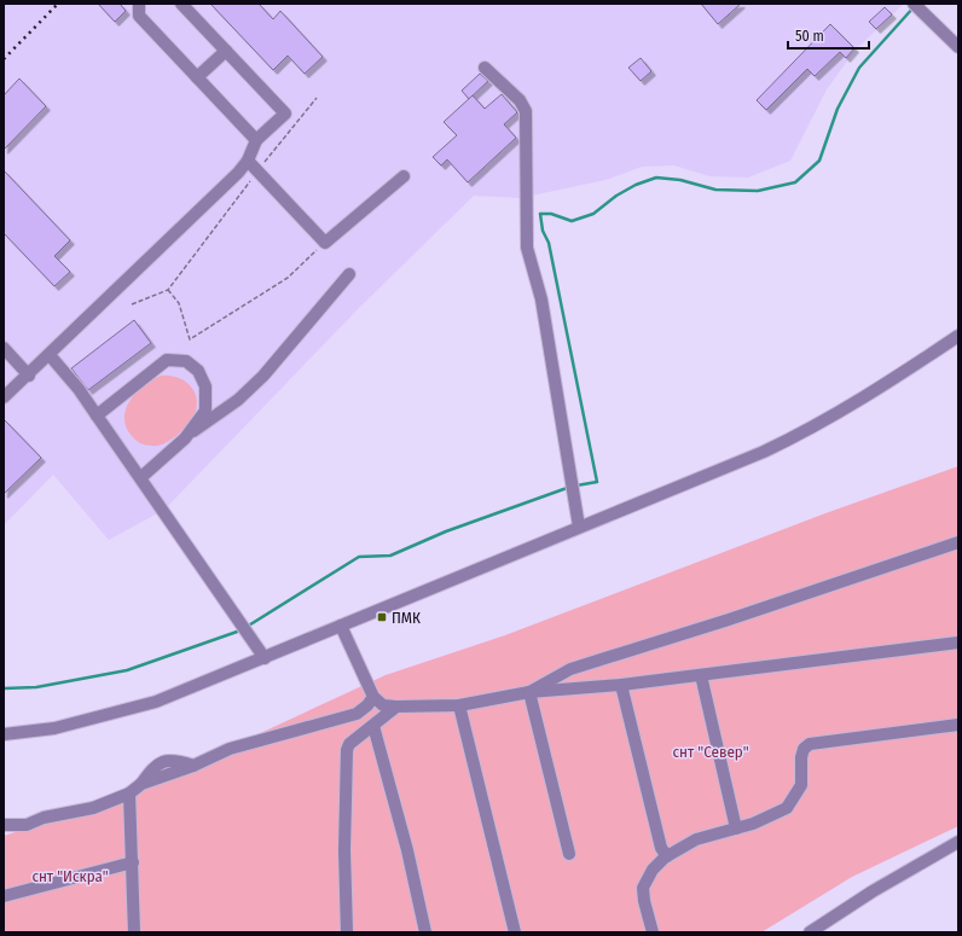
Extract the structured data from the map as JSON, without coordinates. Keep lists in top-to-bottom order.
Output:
{
  "parks": ["снт \"Север\"", "снт \"Искра\""],
  "places": {
    "transit": ["ПМК"]
  },
  "scale_bar": "50 m"
}
